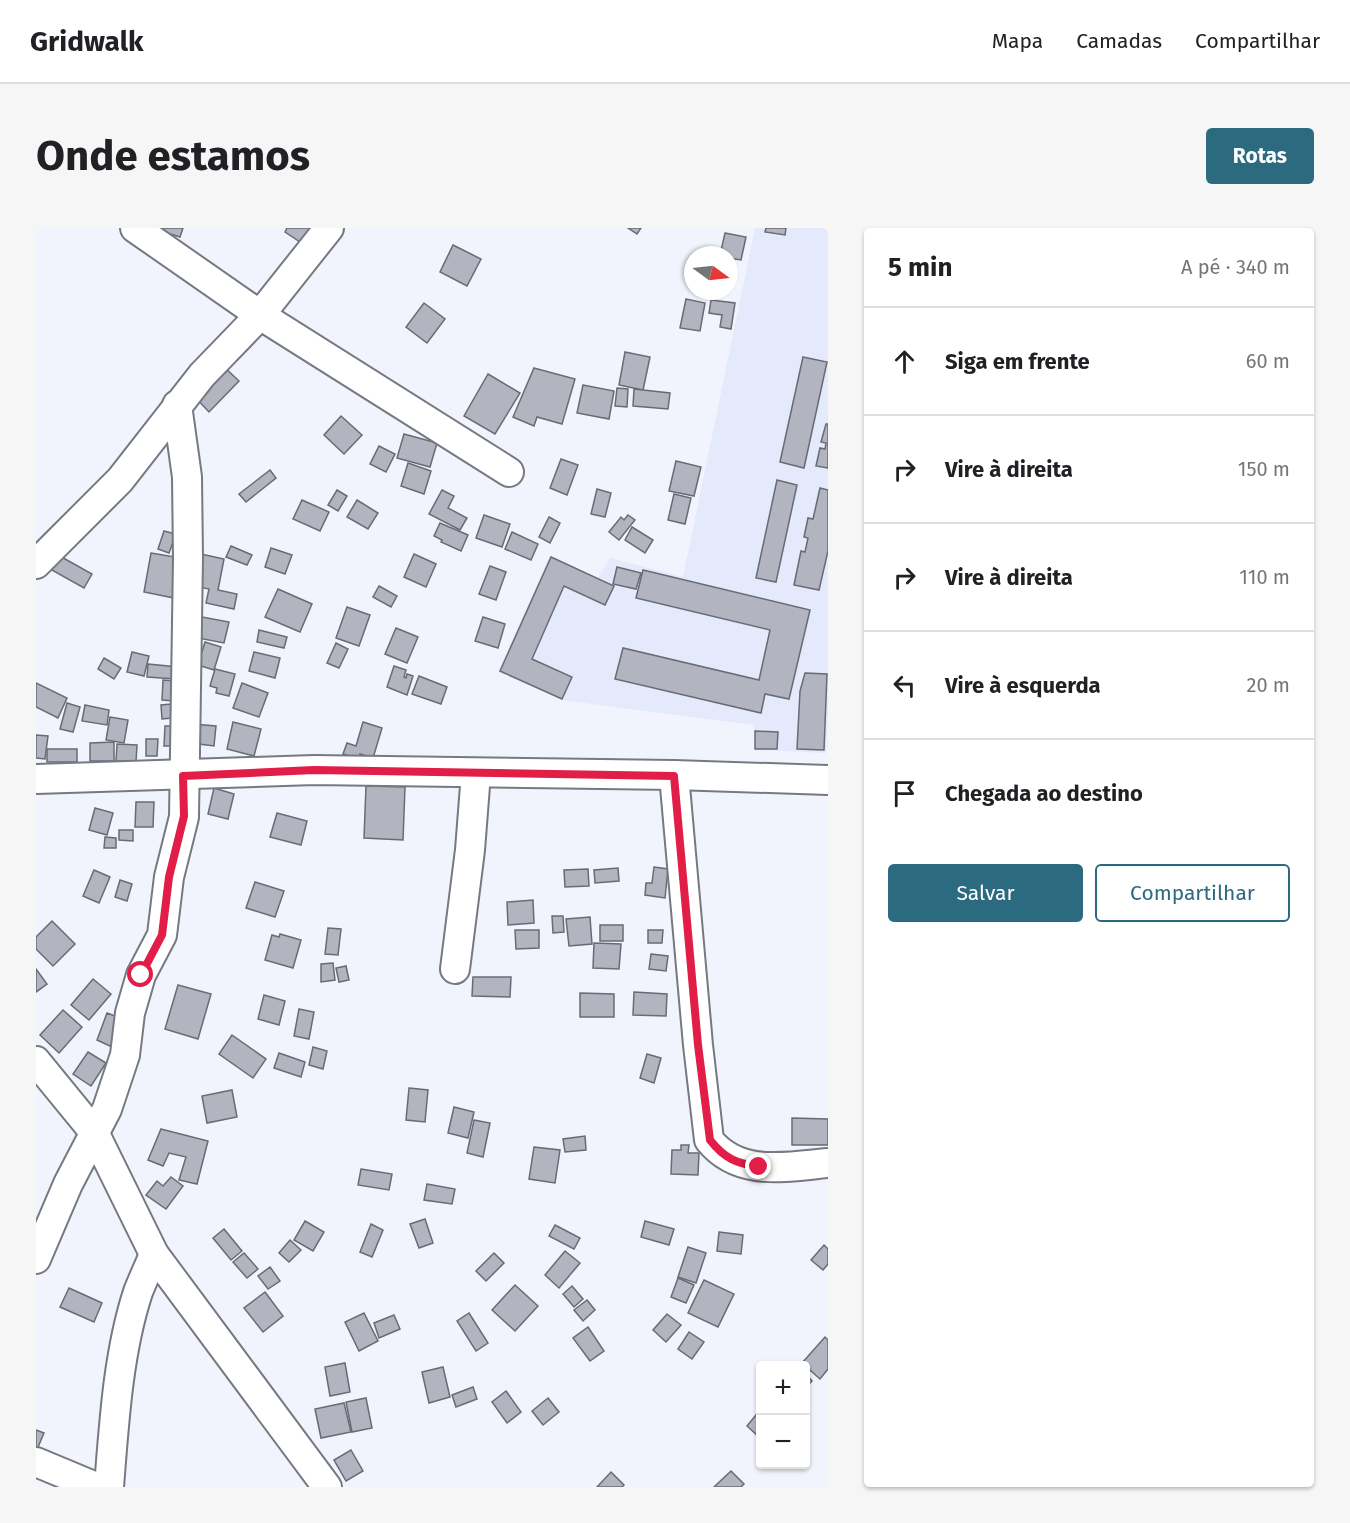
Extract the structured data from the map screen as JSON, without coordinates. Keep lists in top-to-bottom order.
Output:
{
  "north": "right",
  "page": {
    "header": "Gridwalk",
    "nav": ["Mapa", "Camadas", "Compartilhar"],
    "buttons": [
      "Rotas",
      ["Salvar", "Compartilhar"]
    ],
    "title": "Onde estamos",
    "heading": ["5 min", "A pé · 340 m"],
    "list": [
      ["Siga em frente", "60 m"],
      ["Vire à direita", "150 m"],
      ["Vire à direita", "110 m"],
      ["Vire à esquerda", "20 m"],
      "Chegada ao destino"
    ],
    "map_buttons": ["+", "−"]
  }
}
